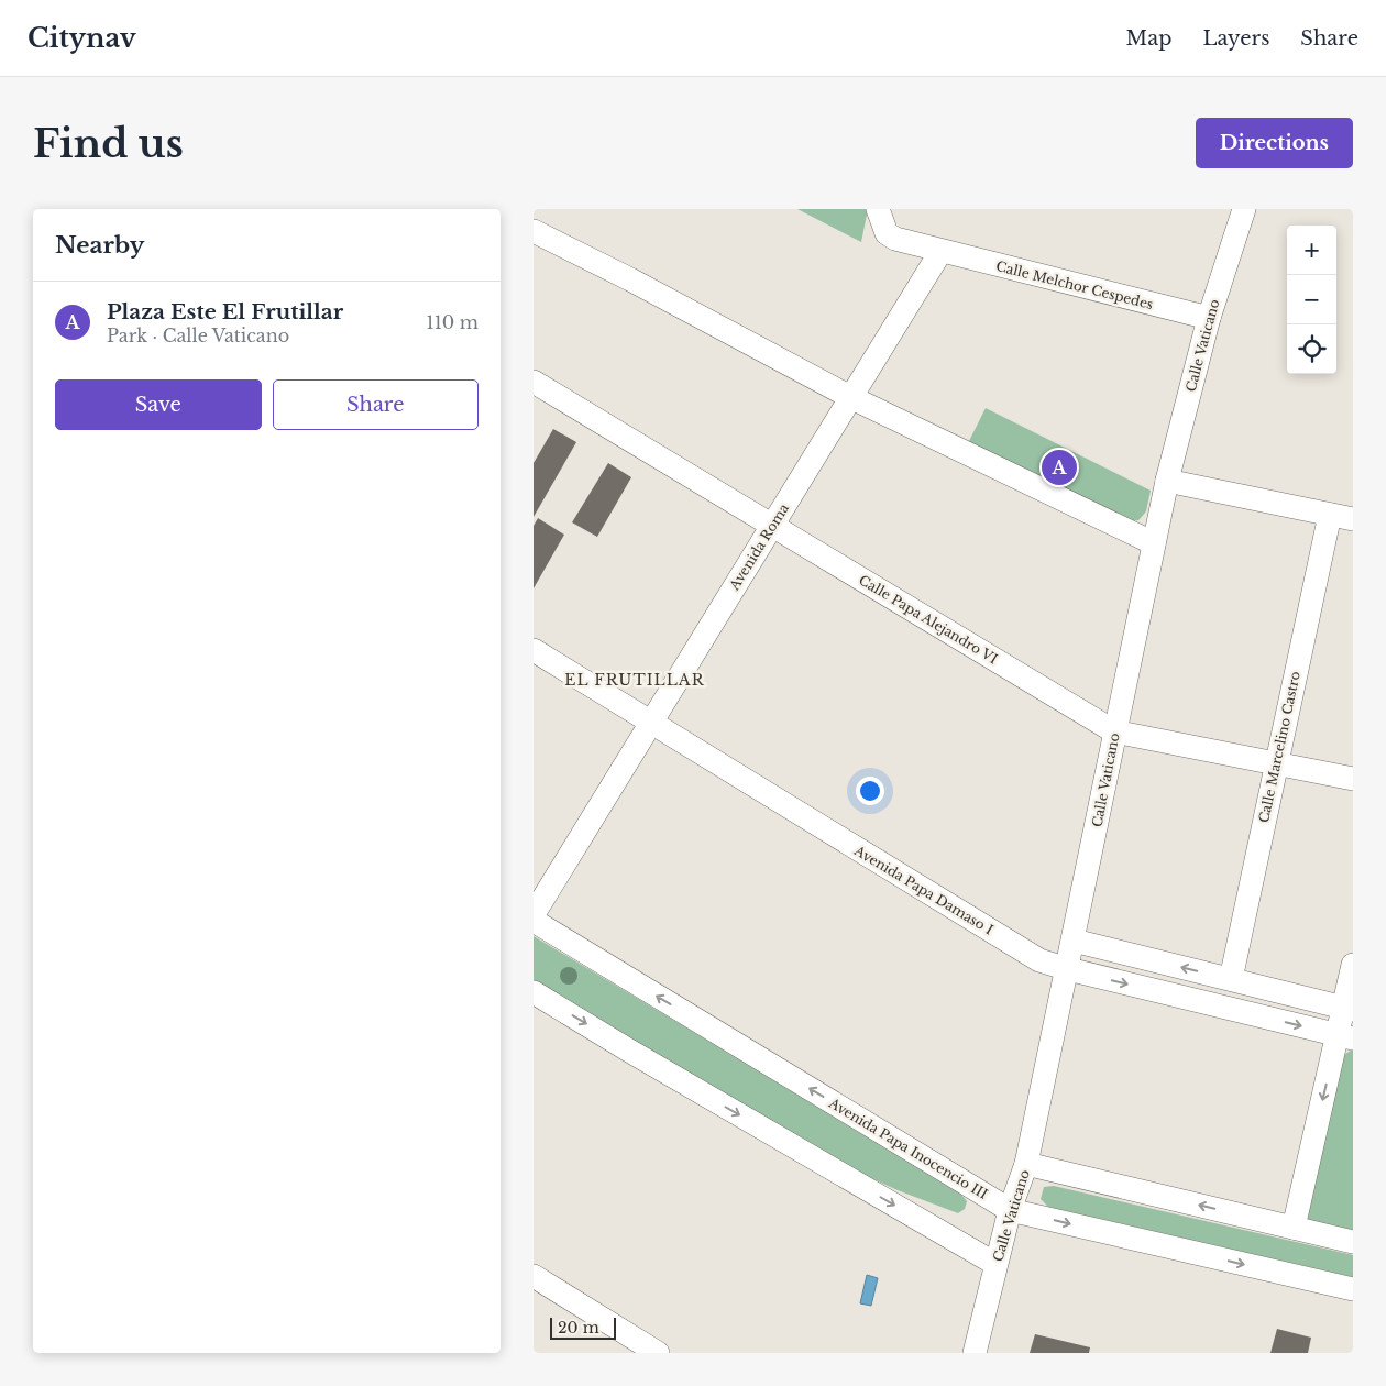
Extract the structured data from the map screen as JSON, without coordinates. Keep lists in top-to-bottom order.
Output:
{
  "streets": {
    "street": [
      "Calle Melchor Cespedes",
      "Calle Vaticano",
      "Avenida Roma",
      "Calle Papa Alejandro VI",
      "Calle Marcelino Castro",
      "Avenida Papa Damaso I",
      "Avenida Papa Inocencio III"
    ]
  },
  "crossings": [
    ["Calle Melchor Cespedes", "Calle Vaticano"],
    ["Calle Melchor Cespedes", "Avenida Roma"],
    ["Calle Vaticano", "Calle Papa Alejandro VI"],
    ["Calle Vaticano", "Avenida Papa Damaso I"],
    ["Calle Vaticano", "Avenida Papa Inocencio III"],
    ["Avenida Roma", "Calle Papa Alejandro VI"],
    ["Avenida Roma", "Avenida Papa Damaso I"],
    ["Calle Papa Alejandro VI", "Calle Marcelino Castro"]
  ],
  "districts": ["EL FRUTILLAR"],
  "scale_bar": "20 m",
  "page": {
    "header": "Citynav",
    "nav": ["Map", "Layers", "Share"],
    "buttons": [
      "Directions",
      ["Save", "Share"]
    ],
    "title": "Find us",
    "heading": "Nearby",
    "map_buttons": ["+", "−"],
    "list": [
      {
        "mark": "A",
        "name": "Plaza Este El Frutillar",
        "note": "Park · Calle Vaticano",
        "value": "110 m"
      }
    ],
    "pins": "A",
    "scale": "20 m"
  }
}
